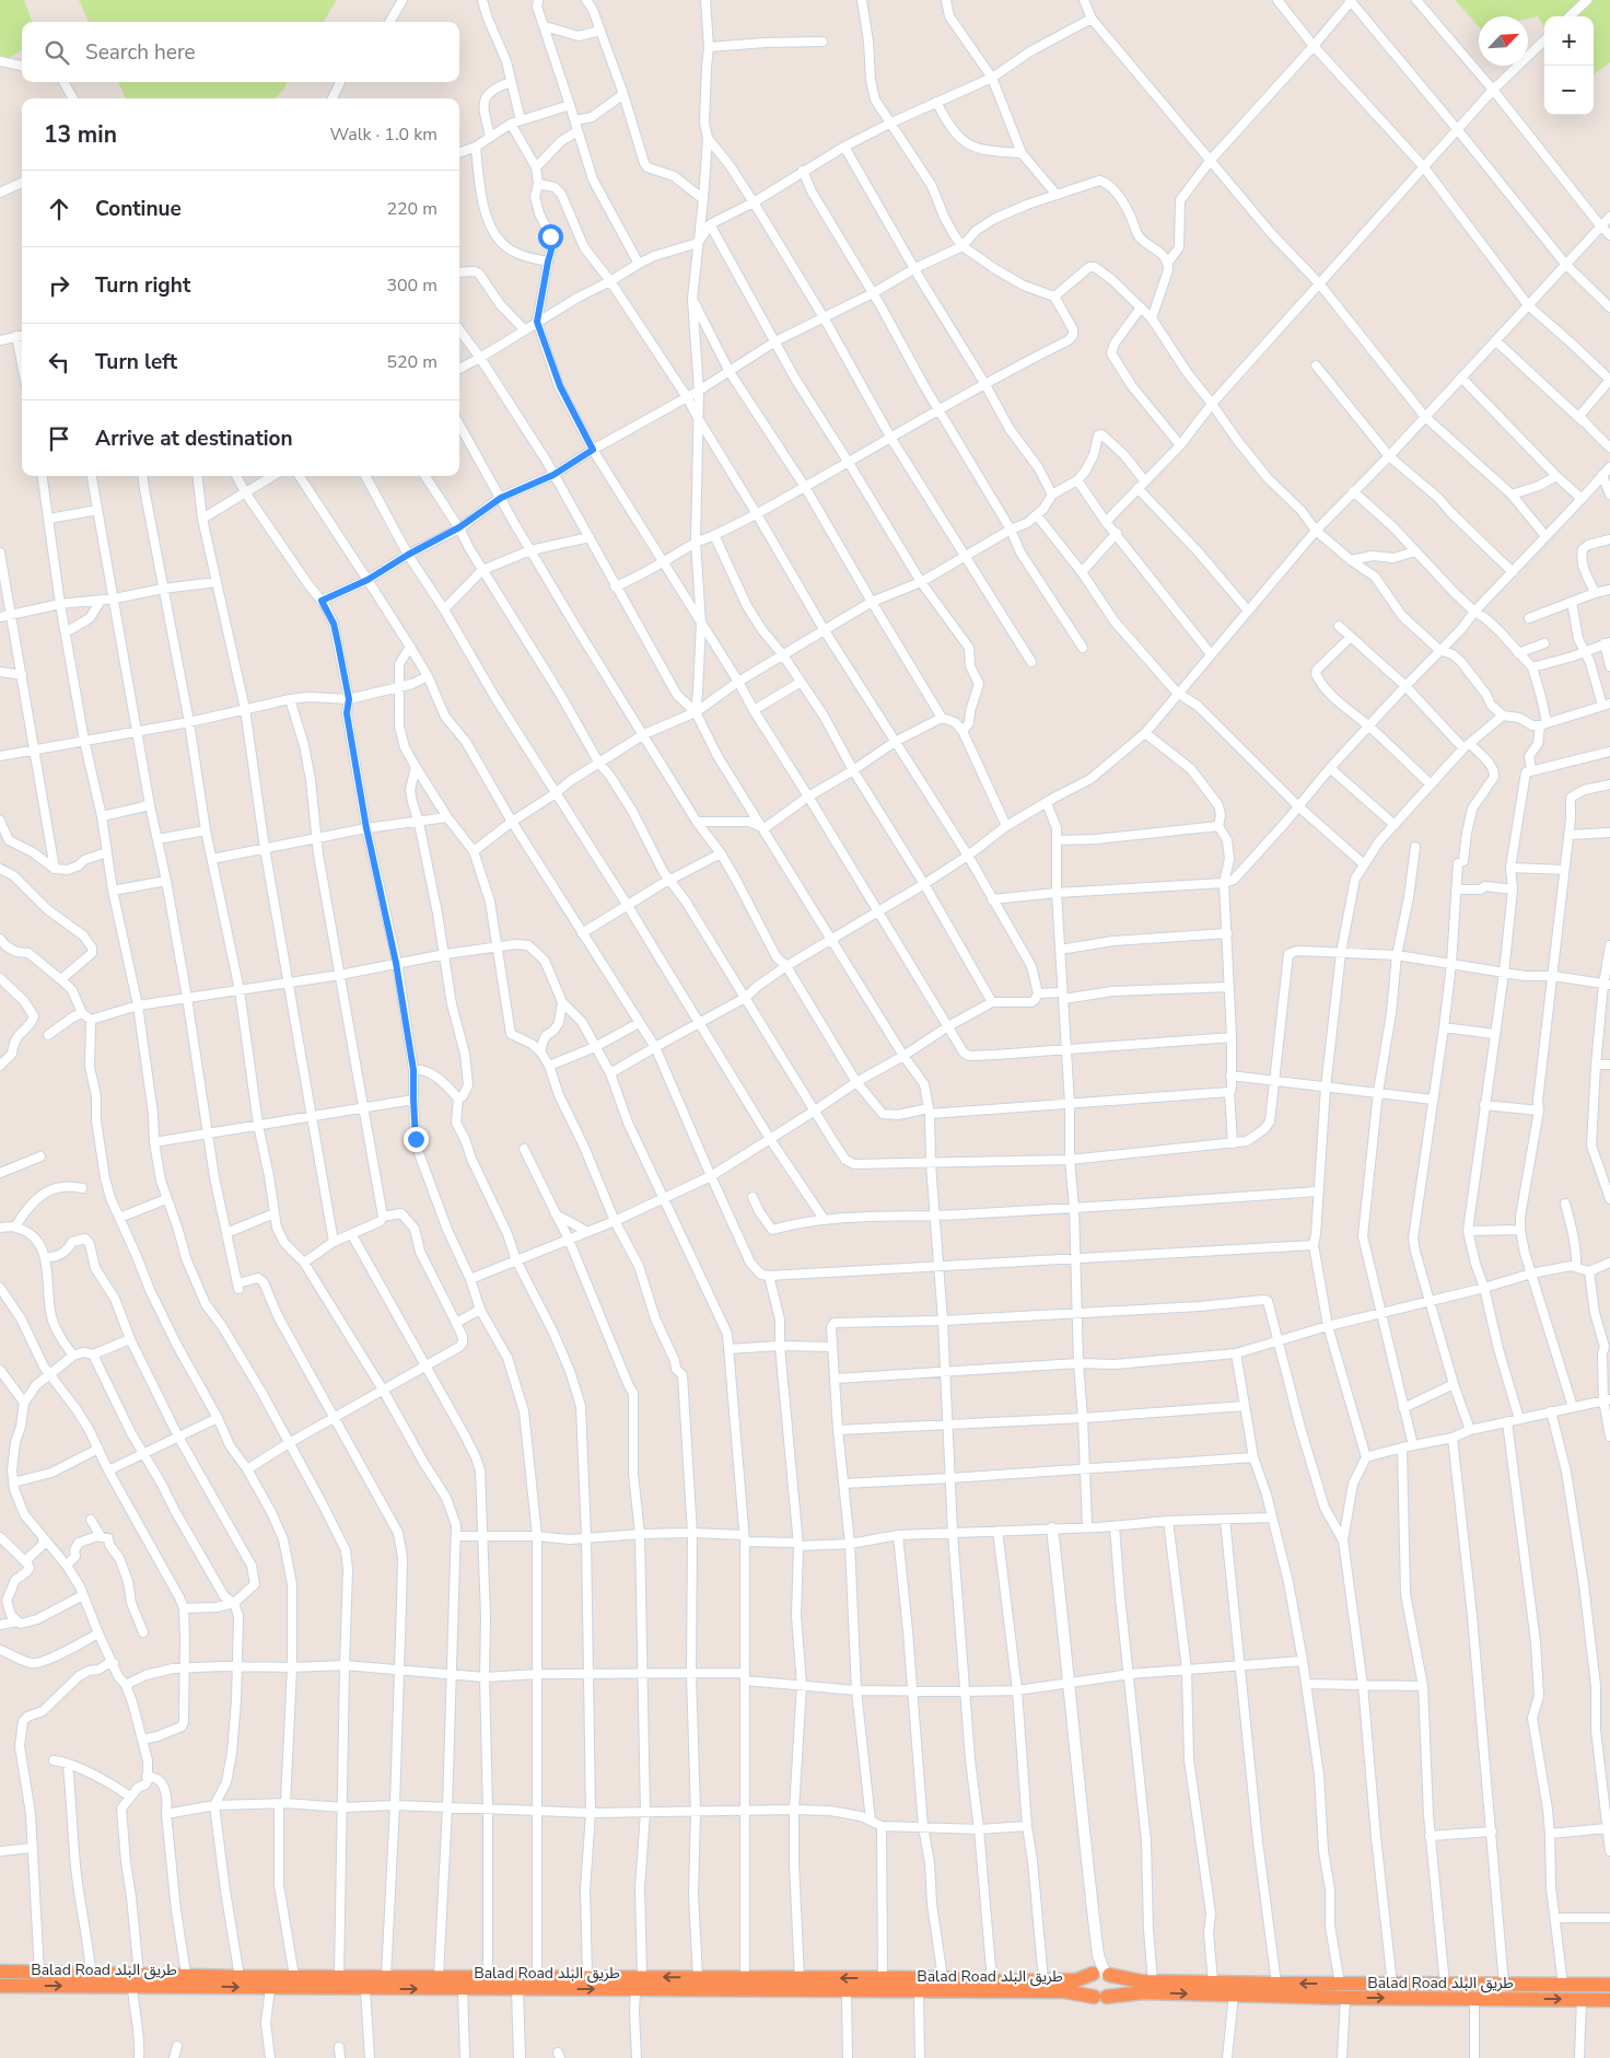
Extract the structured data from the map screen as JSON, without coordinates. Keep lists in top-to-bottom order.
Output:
{
  "streets": {
    "highway": ["Balad Road طريق البلد"]
  },
  "north": "top right",
  "page": {
    "map_buttons": ["+", "−"],
    "search": "Search here",
    "heading": ["13 min", "Walk · 1.0 km"],
    "list": [
      ["Continue", "220 m"],
      ["Turn right", "300 m"],
      ["Turn left", "520 m"],
      "Arrive at destination"
    ]
  }
}
